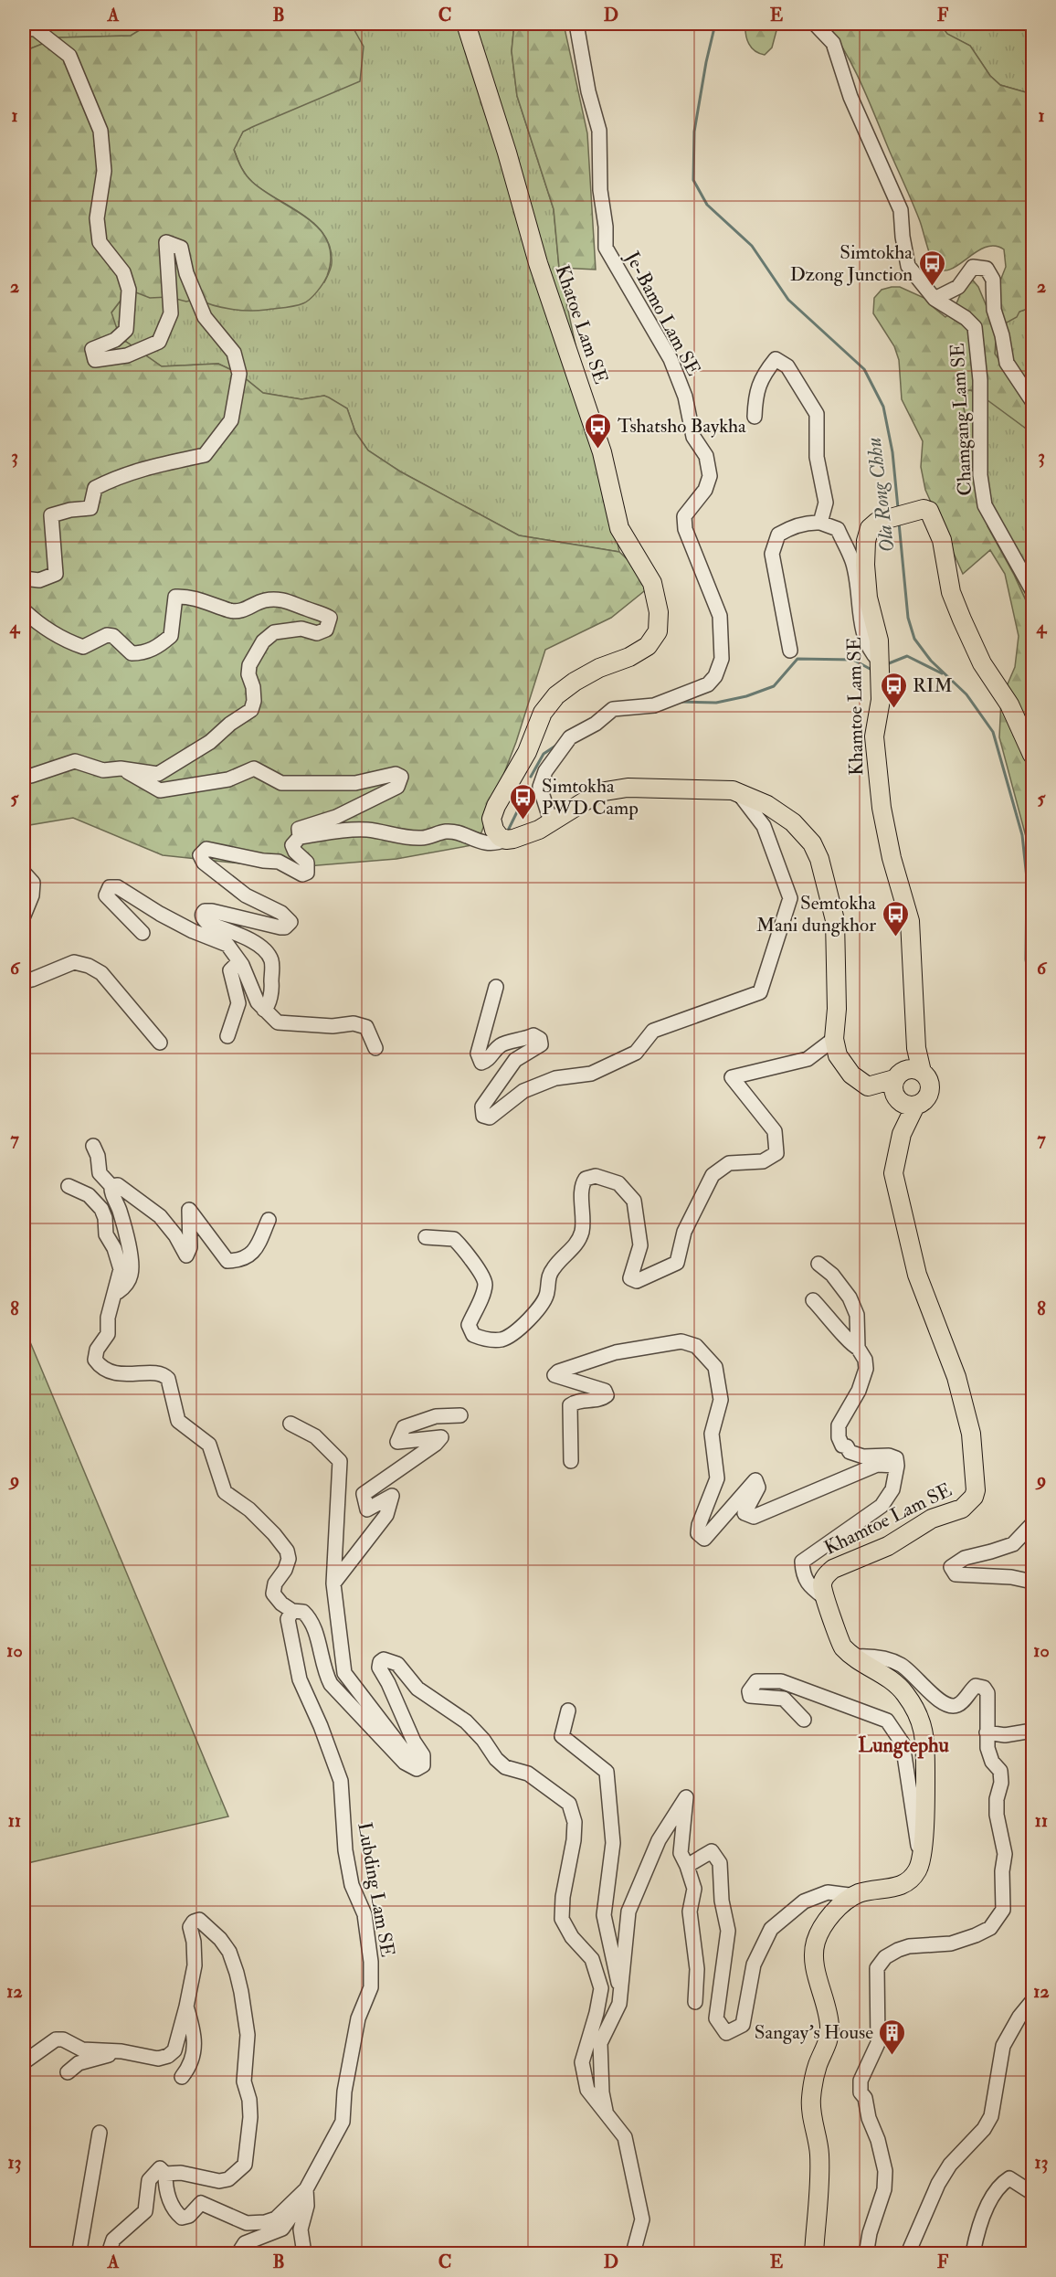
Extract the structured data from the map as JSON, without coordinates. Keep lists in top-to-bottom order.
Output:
{
  "streets": {
    "main road": ["Khatoe Lam SE", "Khamtoe Lam SE"],
    "street": ["Je-Bamo Lam SE", "Chamgang Lam SE", "Lubding Lam SE"]
  },
  "districts": ["Lungtephu"],
  "water": ["Ola Rong Chhu"],
  "places": {
    "bus stop": [
      "Simtokha Dzong Junction",
      "Tshatsho Baykha",
      "RIM",
      "Simtokha PWD Camp",
      "Semtokha Mani dungkhor"
    ],
    "building": ["Sangay's House"]
  },
  "grid": {
    "columns": [
      "A",
      "B",
      "C",
      "D",
      "E",
      "F"
    ],
    "rows": [
      "1",
      "2",
      "3",
      "4",
      "5",
      "6",
      "7",
      "8",
      "9",
      "10",
      "11",
      "12",
      "13"
    ]
  }
}
